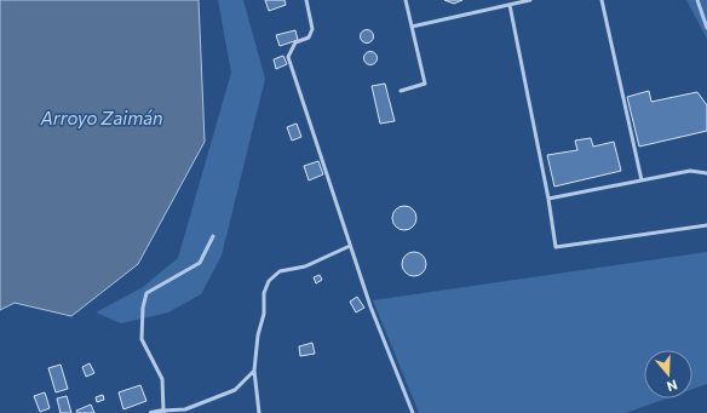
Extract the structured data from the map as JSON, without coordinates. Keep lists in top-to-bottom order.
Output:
{
  "water": ["Arroyo Zaimán"],
  "north": "bottom"
}
